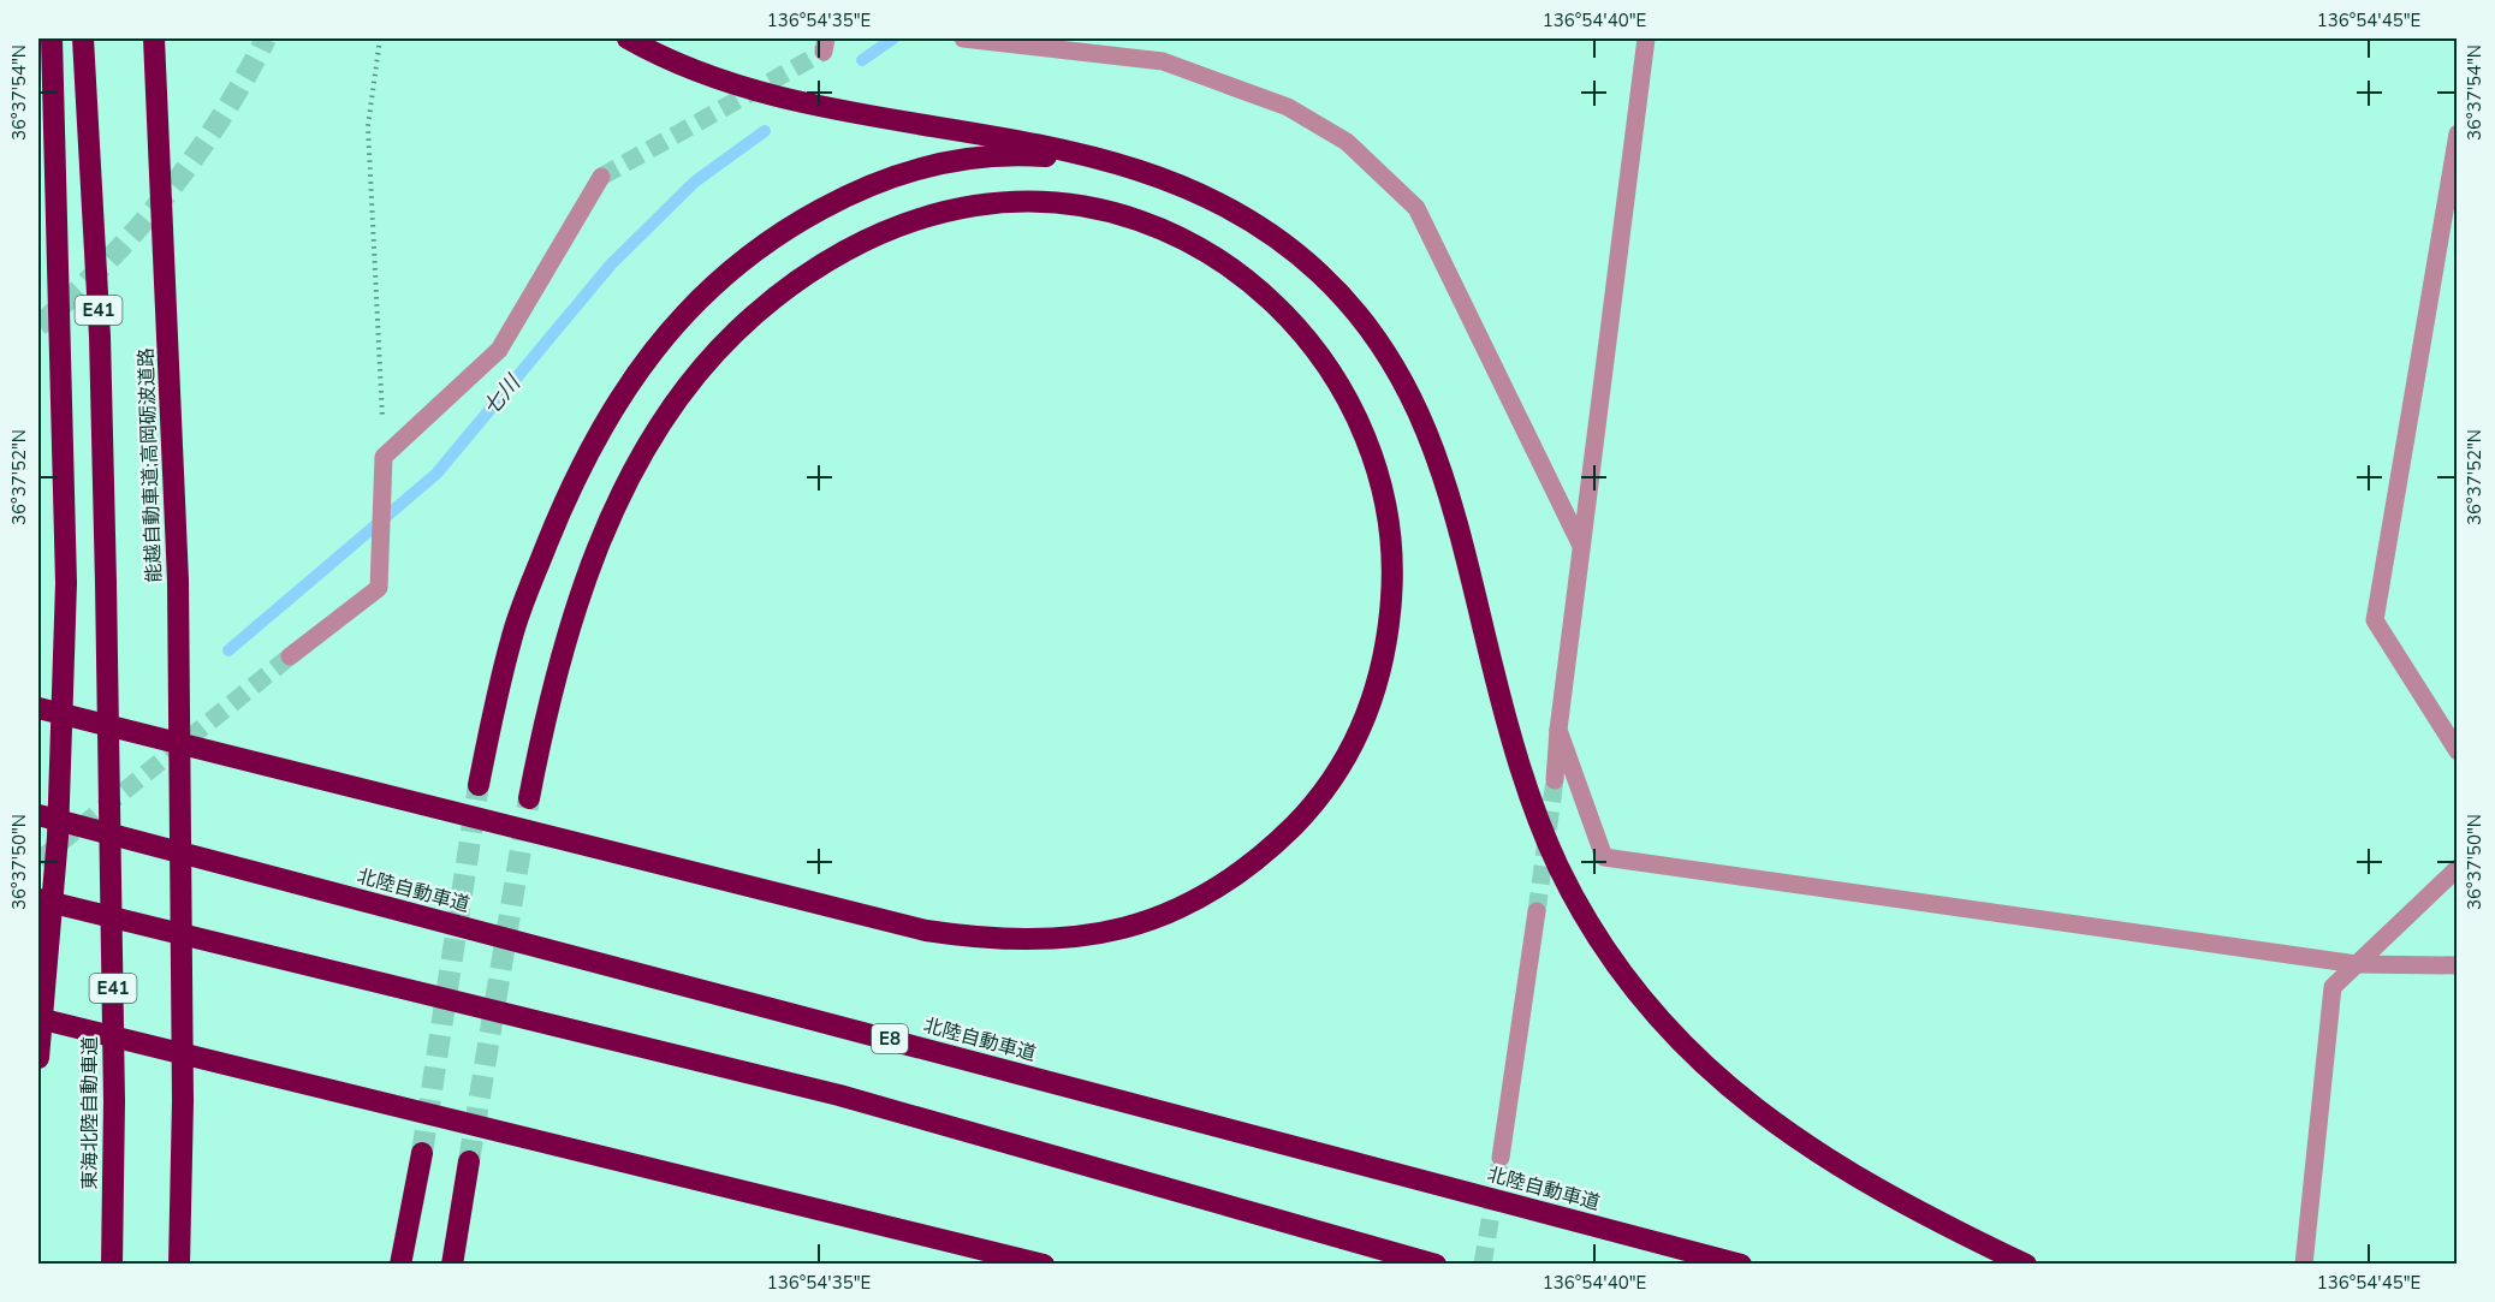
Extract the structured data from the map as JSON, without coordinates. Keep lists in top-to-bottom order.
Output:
{
  "streets": {
    "highway": [
      "E41",
      "能越自動車道;高岡砺波道路",
      "北陸自動車道",
      "E8",
      "東海北陸自動車道"
    ]
  },
  "water": ["七川"],
  "coordinates": [
    "136°54'35\"E",
    "136°54'40\"E",
    "136°54'45\"E",
    "36°37'54\"N",
    "36°37'52\"N",
    "36°37'50\"N"
  ]
}
